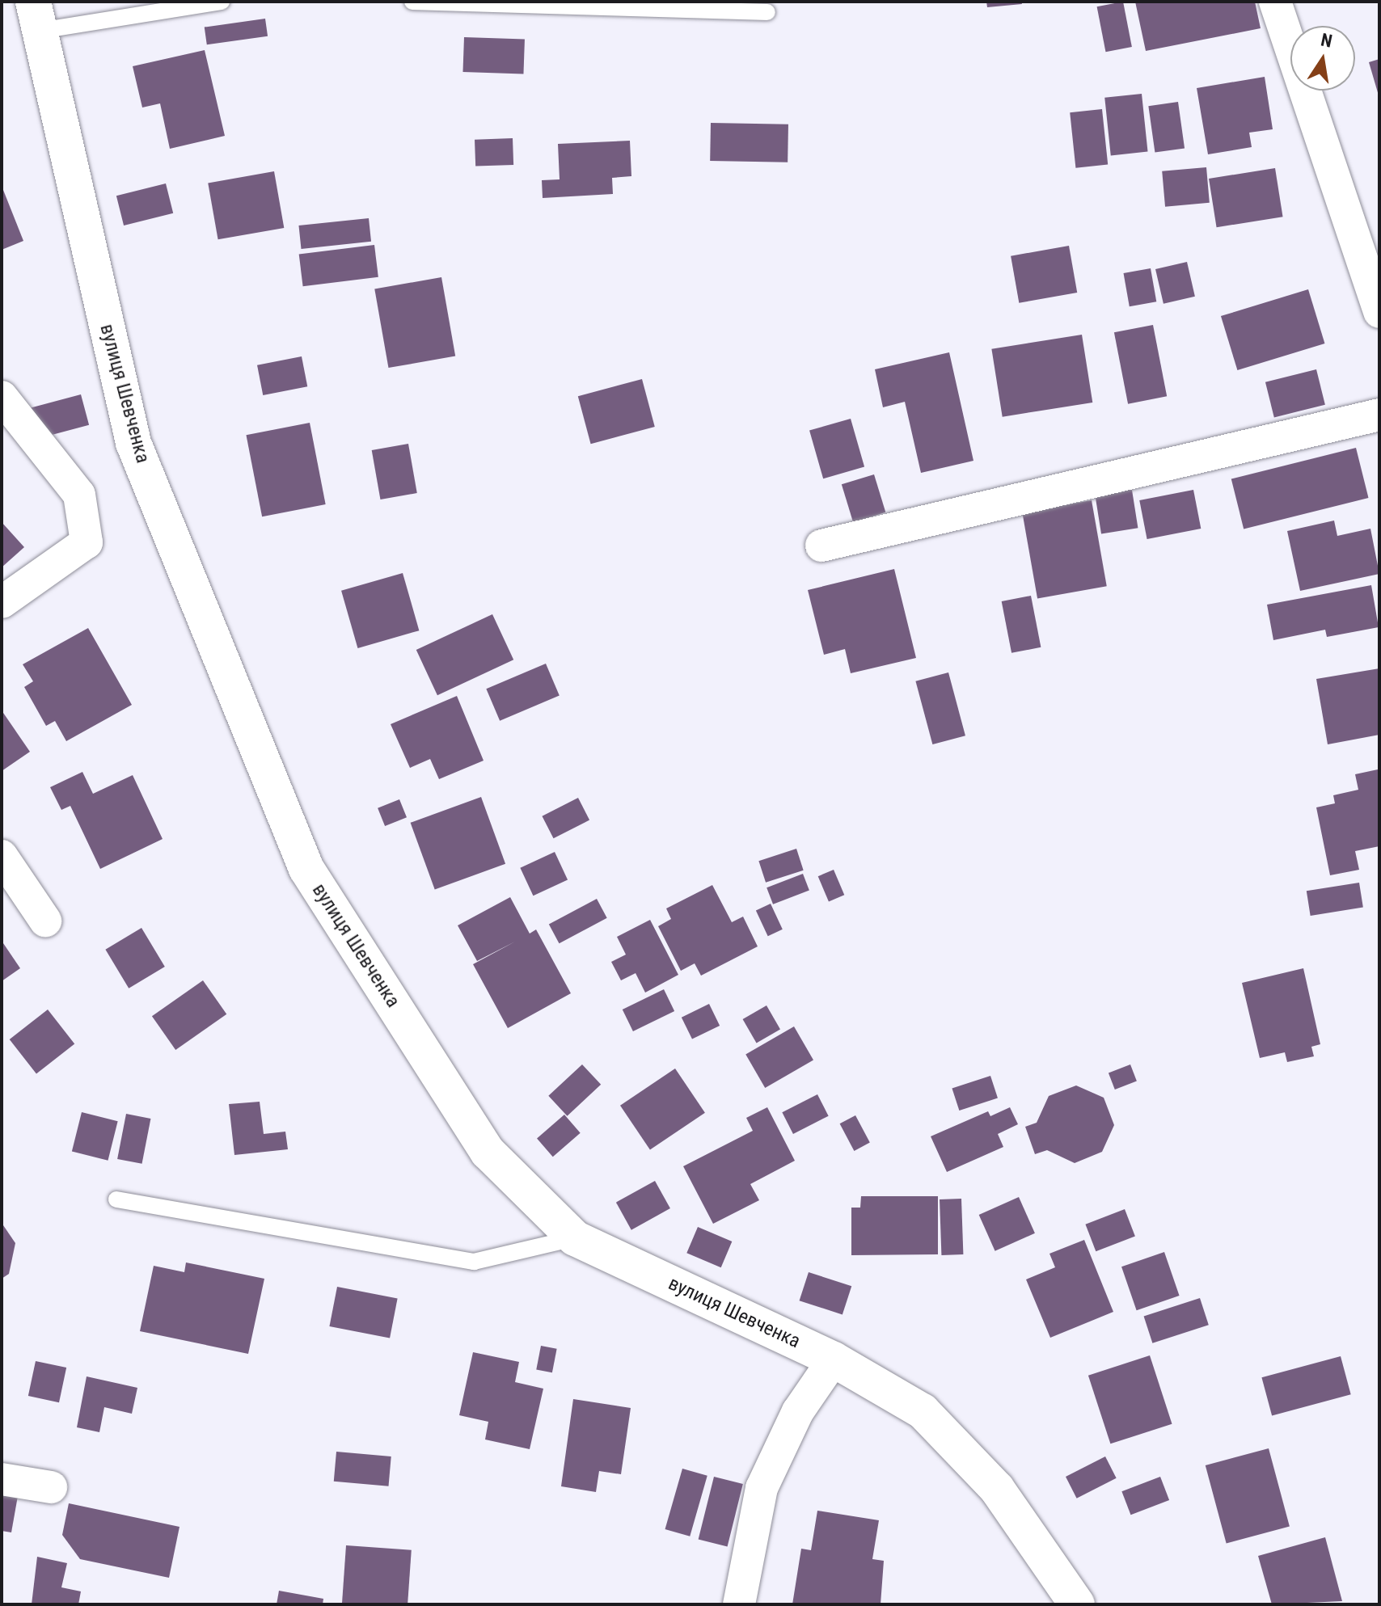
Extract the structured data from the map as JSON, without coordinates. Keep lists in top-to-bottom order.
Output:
{
  "streets": {
    "street": ["вулиця Шевченка"]
  },
  "north": "top"
}
